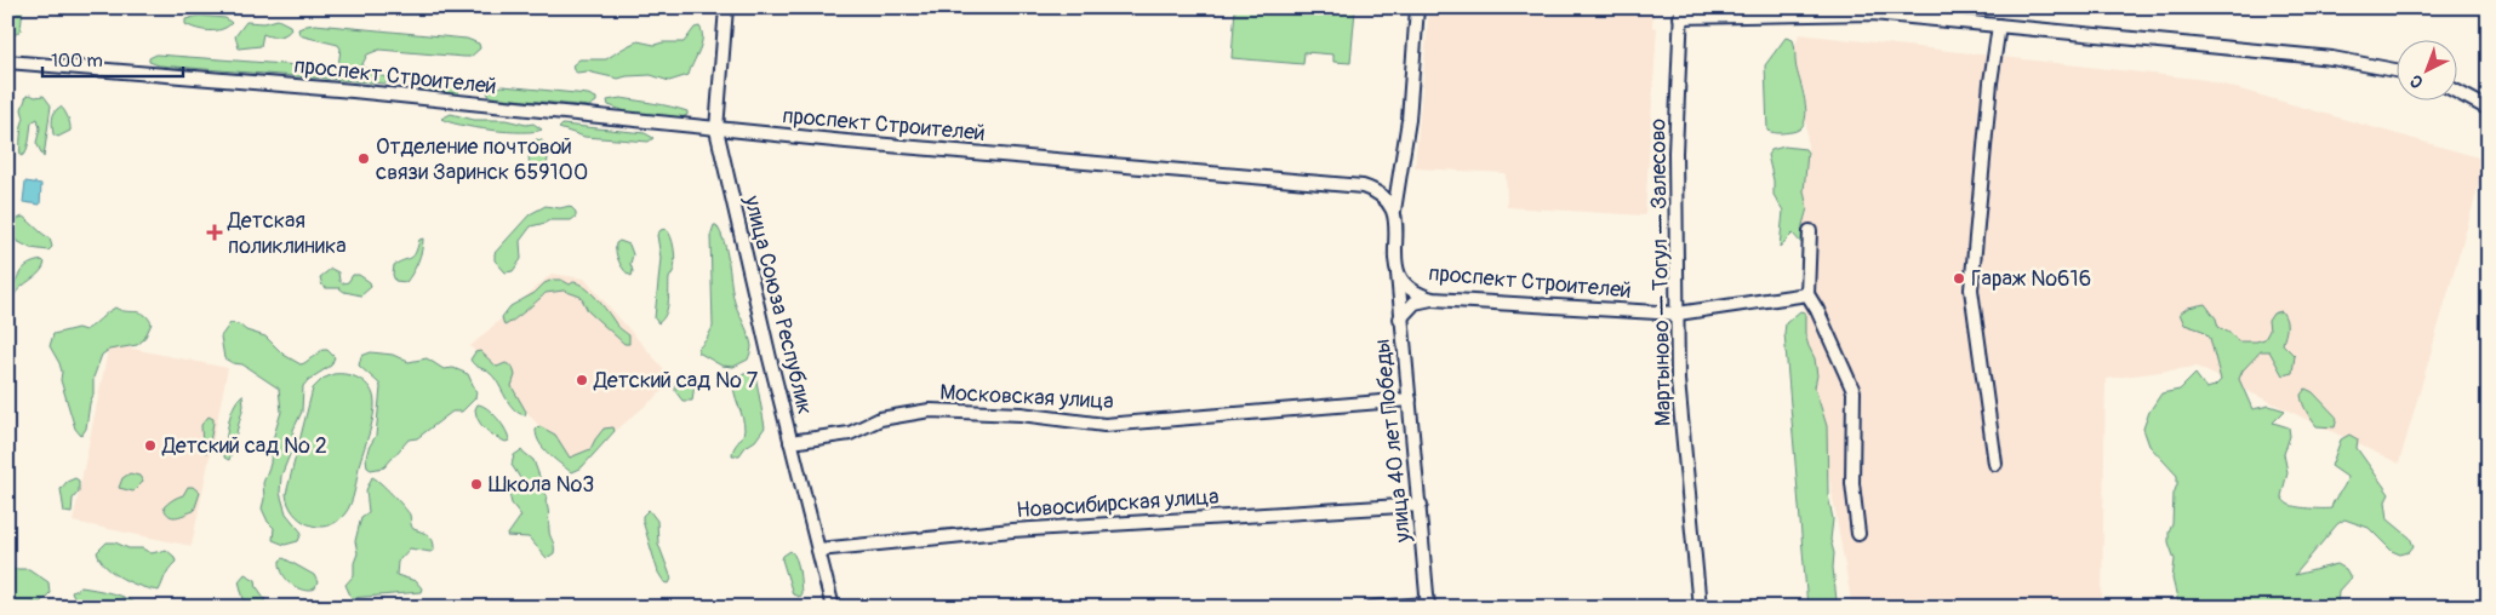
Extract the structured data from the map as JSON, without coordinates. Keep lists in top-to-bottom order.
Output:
{
  "streets": {
    "street": [
      "проспект Строителей",
      "Мартыново — Тогул — Залесово",
      "улица Союза Республик",
      "Московская улица",
      "улица 40 лет Победы",
      "Новосибирская улица"
    ]
  },
  "crossings": [
    ["проспект Строителей", "Мартыново — Тогул — Залесово"],
    ["проспект Строителей", "улица Союза Республик"],
    ["проспект Строителей", "улица 40 лет Победы"],
    ["улица Союза Республик", "Московская улица"],
    ["улица Союза Республик", "Новосибирская улица"],
    ["Московская улица", "улица 40 лет Победы"],
    ["улица 40 лет Победы", "Новосибирская улица"]
  ],
  "places": {
    "other": [
      "Отделение почтовой связи Заринск 659100",
      "Гараж №616",
      "Детский сад № 7",
      "Детский сад № 2",
      "Школа №3"
    ],
    "health": ["Детская поликлиника"]
  },
  "scale_bar": "100 m",
  "north": "bottom left"
}
